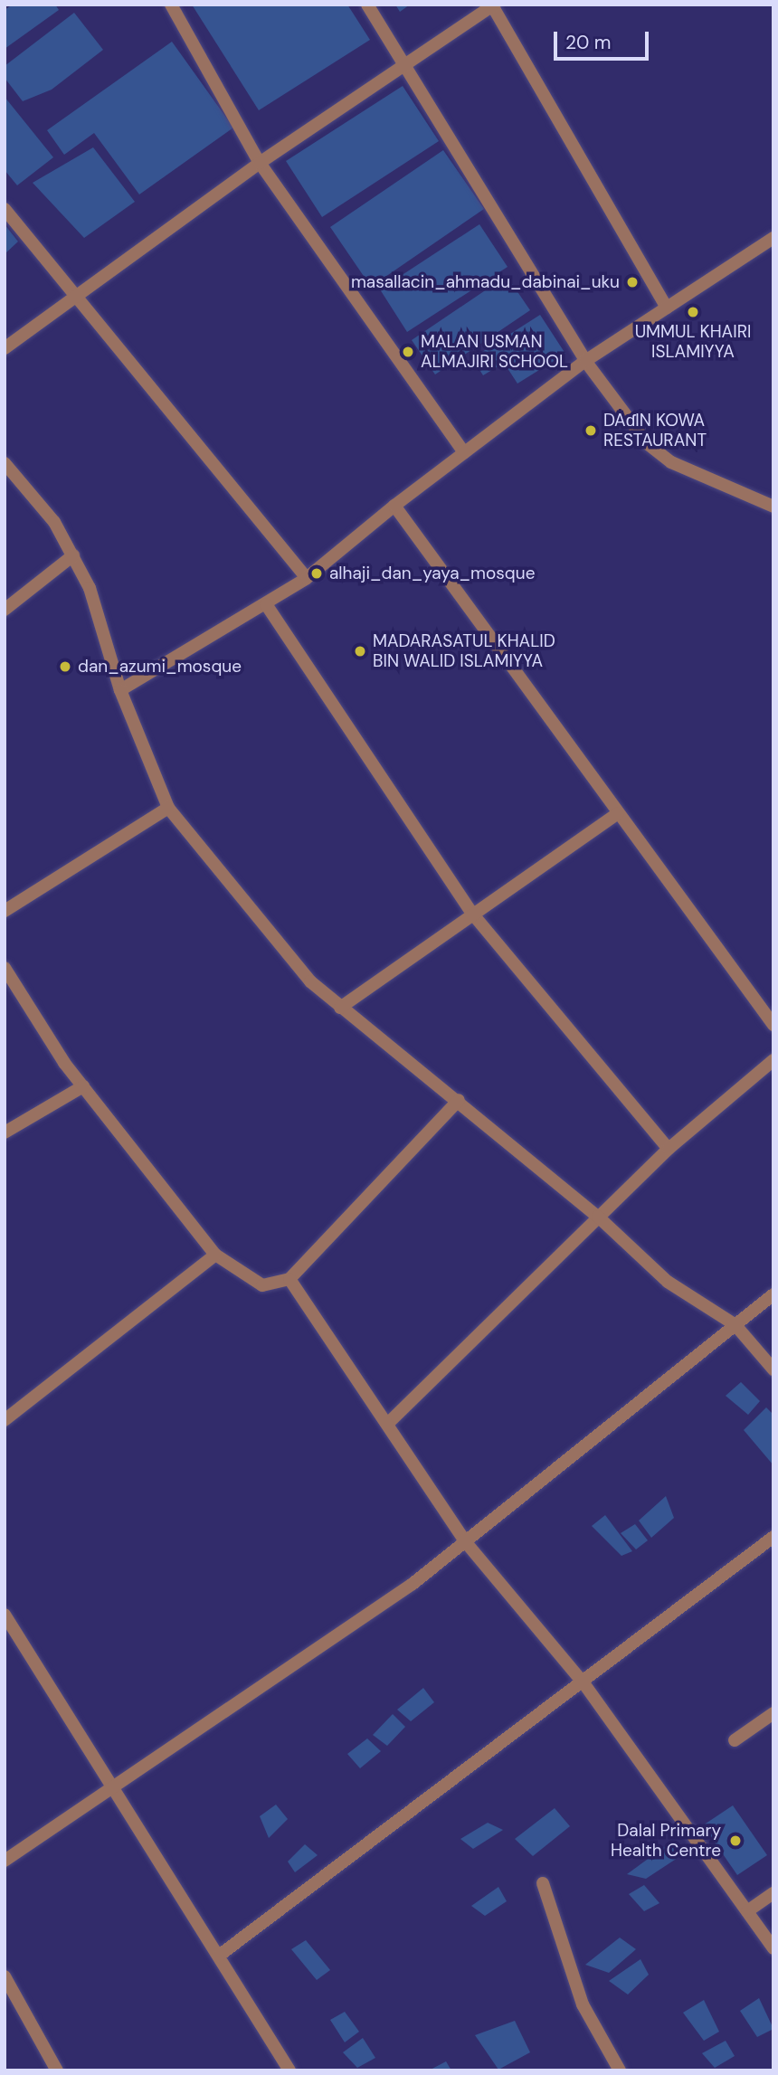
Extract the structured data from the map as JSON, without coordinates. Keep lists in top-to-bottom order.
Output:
{
  "places": [
    "masallacin_ahmadu_dabinai_uku",
    "UMMUL KHAIRI ISLAMIYYA",
    "MALAN USMAN ALMAJIRI SCHOOL",
    "DAɗIN KOWA RESTAURANT",
    "alhaji_dan_yaya_mosque",
    "MADARASATUL KHALID BIN WALID ISLAMIYYA",
    "dan_azumi_mosque",
    "Dalal Primary Health Centre"
  ],
  "scale_bar": "20 m"
}
